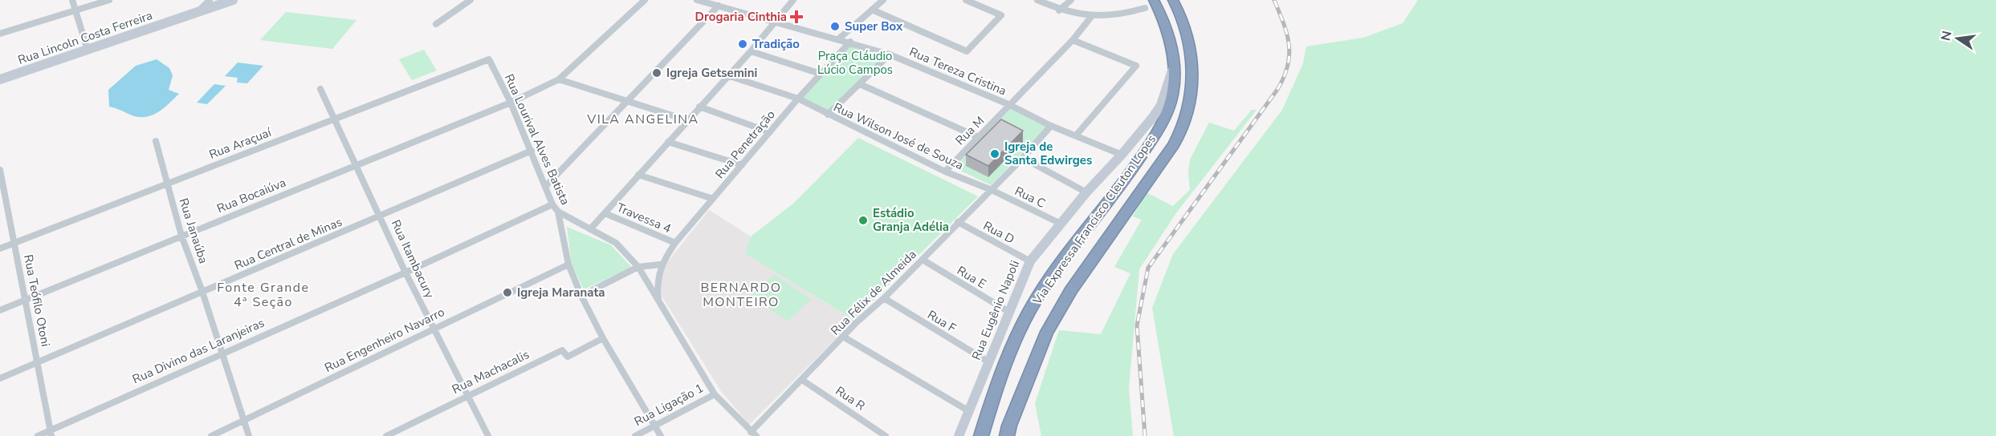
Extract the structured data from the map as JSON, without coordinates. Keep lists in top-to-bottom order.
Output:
{
  "streets": {
    "highway": ["Via Expressa Francisco Cleuton Lopes"],
    "street": [
      "Rua Lincoln Costa Ferreira",
      "Rua Tereza Cristina",
      "Rua M",
      "Rua Wilson José de Souza",
      "Rua Lourival Alves Batista",
      "Rua Araçuaí",
      "Rua Penetração",
      "Rua Bocaiúva",
      "Rua C",
      "Travessa 4",
      "Rua Janaúba",
      "Rua D",
      "Rua Central de Minas",
      "Rua Itambacury",
      "Rua E",
      "Rua Félix de Almeida",
      "Rua Teófilo Otoni",
      "Rua Eugênio Napoli",
      "Rua F",
      "Rua Engenheiro Navarro",
      "Rua Divino das Laranjeiras",
      "Rua Machacalis",
      "Rua R",
      "Rua Ligação 1"
    ]
  },
  "crossings": [
    ["Rua Tereza Cristina", "Rua M"],
    ["Rua Tereza Cristina", "Rua Penetração"],
    ["Rua Tereza Cristina", "Rua Félix de Almeida"],
    ["Rua Tereza Cristina", "Rua Eugênio Napoli"],
    ["Rua M", "Rua Wilson José de Souza"],
    ["Rua Wilson José de Souza", "Rua Penetração"],
    ["Rua Wilson José de Souza", "Rua C"],
    ["Rua Wilson José de Souza", "Rua Félix de Almeida"],
    ["Rua Lourival Alves Batista", "Rua Araçuaí"],
    ["Rua Lourival Alves Batista", "Rua Bocaiúva"],
    ["Rua Lourival Alves Batista", "Rua Central de Minas"],
    ["Rua Lourival Alves Batista", "Rua Engenheiro Navarro"],
    ["Rua Lourival Alves Batista", "Rua Divino das Laranjeiras"],
    ["Rua Lourival Alves Batista", "Rua Machacalis"],
    ["Rua Lourival Alves Batista", "Rua Ligação 1"],
    ["Rua Araçuaí", "Rua Janaúba"],
    ["Rua Araçuaí", "Rua Itambacury"],
    ["Rua Araçuaí", "Rua Teófilo Otoni"],
    ["Rua Penetração", "Travessa 4"],
    ["Rua Bocaiúva", "Rua Janaúba"],
    ["Rua Bocaiúva", "Rua Itambacury"],
    ["Rua Bocaiúva", "Rua Teófilo Otoni"],
    ["Rua C", "Rua Félix de Almeida"],
    ["Rua C", "Rua Eugênio Napoli"],
    ["Via Expressa Francisco Cleuton Lopes", "Rua Eugênio Napoli"],
    ["Rua Janaúba", "Rua Central de Minas"],
    ["Rua Janaúba", "Rua Engenheiro Navarro"],
    ["Rua Janaúba", "Rua Divino das Laranjeiras"],
    ["Rua D", "Rua Félix de Almeida"],
    ["Rua D", "Rua Eugênio Napoli"],
    ["Rua Central de Minas", "Rua Itambacury"],
    ["Rua Central de Minas", "Rua Teófilo Otoni"],
    ["Rua Itambacury", "Rua Engenheiro Navarro"],
    ["Rua Itambacury", "Rua Divino das Laranjeiras"],
    ["Rua Itambacury", "Rua Machacalis"],
    ["Rua E", "Rua Félix de Almeida"],
    ["Rua E", "Rua Eugênio Napoli"],
    ["Rua Félix de Almeida", "Rua F"],
    ["Rua Félix de Almeida", "Rua R"],
    ["Rua Teófilo Otoni", "Rua Divino das Laranjeiras"],
    ["Rua Eugênio Napoli", "Rua F"]
  ],
  "districts": ["VILA ANGELINA", "Fonte Grande 4ª Seção", "BERNARDO MONTEIRO"],
  "parks": ["Praça Cláudio Lúcio Campos"],
  "places": {
    "health": ["Drogaria Cinthia"],
    "other": [
      "Super Box",
      "Tradição",
      "Igreja Getsemini",
      "Igreja de Santa Edwirges",
      "Estádio Granja Adélia",
      "Igreja Maranata"
    ]
  },
  "north": "left"
}
